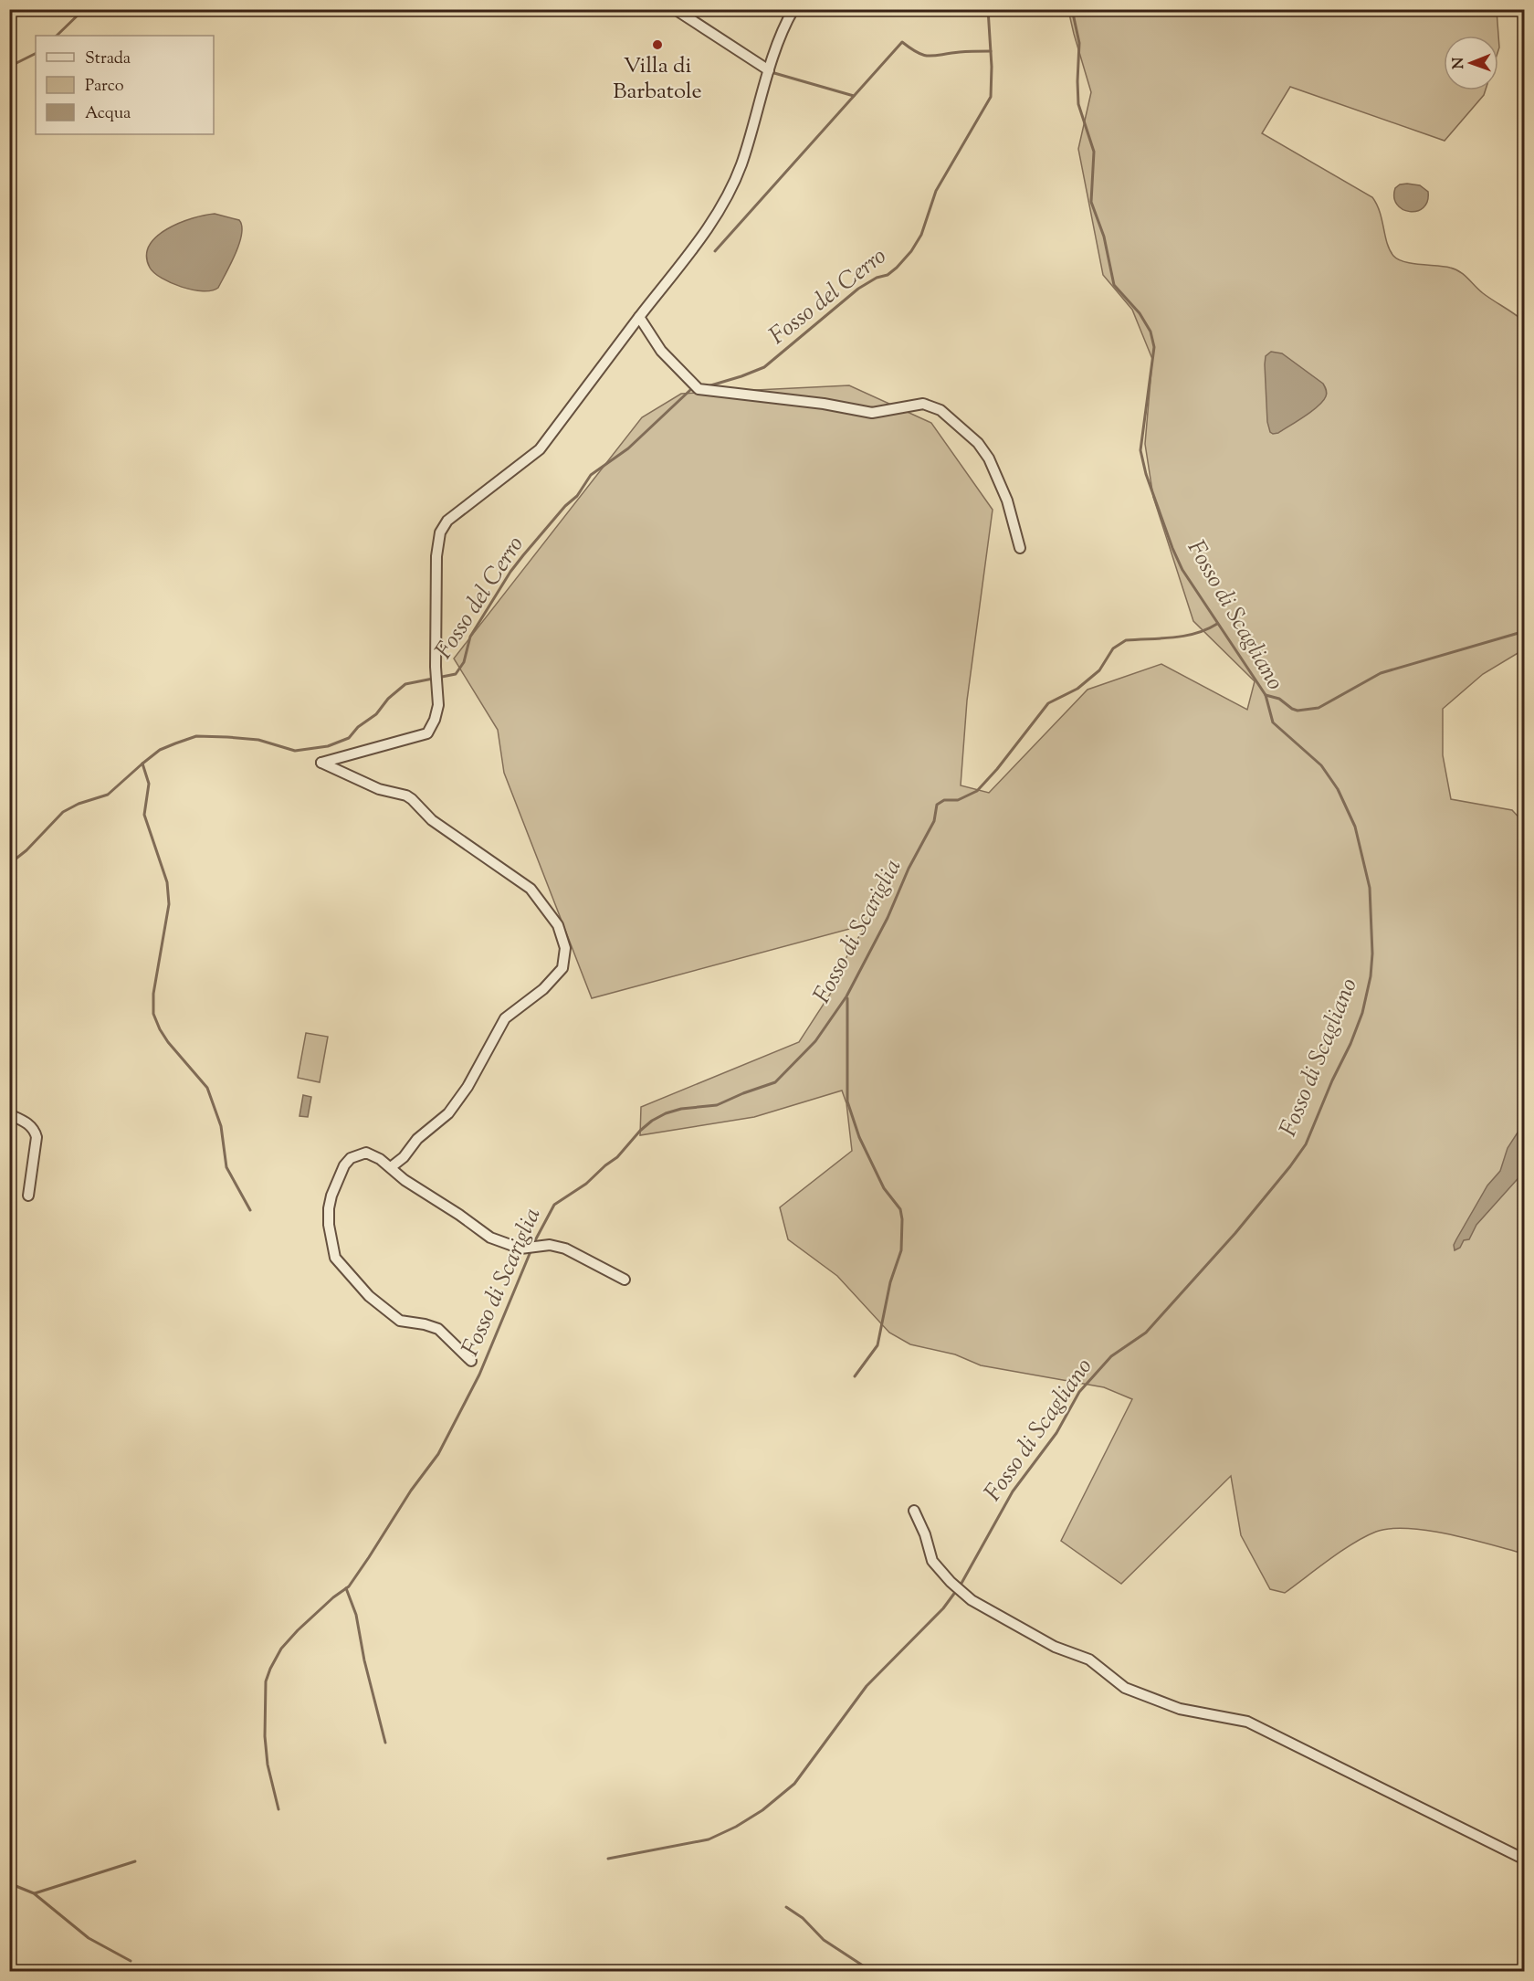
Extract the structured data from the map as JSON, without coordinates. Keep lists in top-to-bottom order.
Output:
{
  "water": ["Fosso del Cerro", "Fosso di Scagliano", "Fosso di Scariglia"],
  "places": ["Villa di Barbatole"],
  "legend": ["Strada", "Parco", "Acqua"],
  "north": "left"
}
